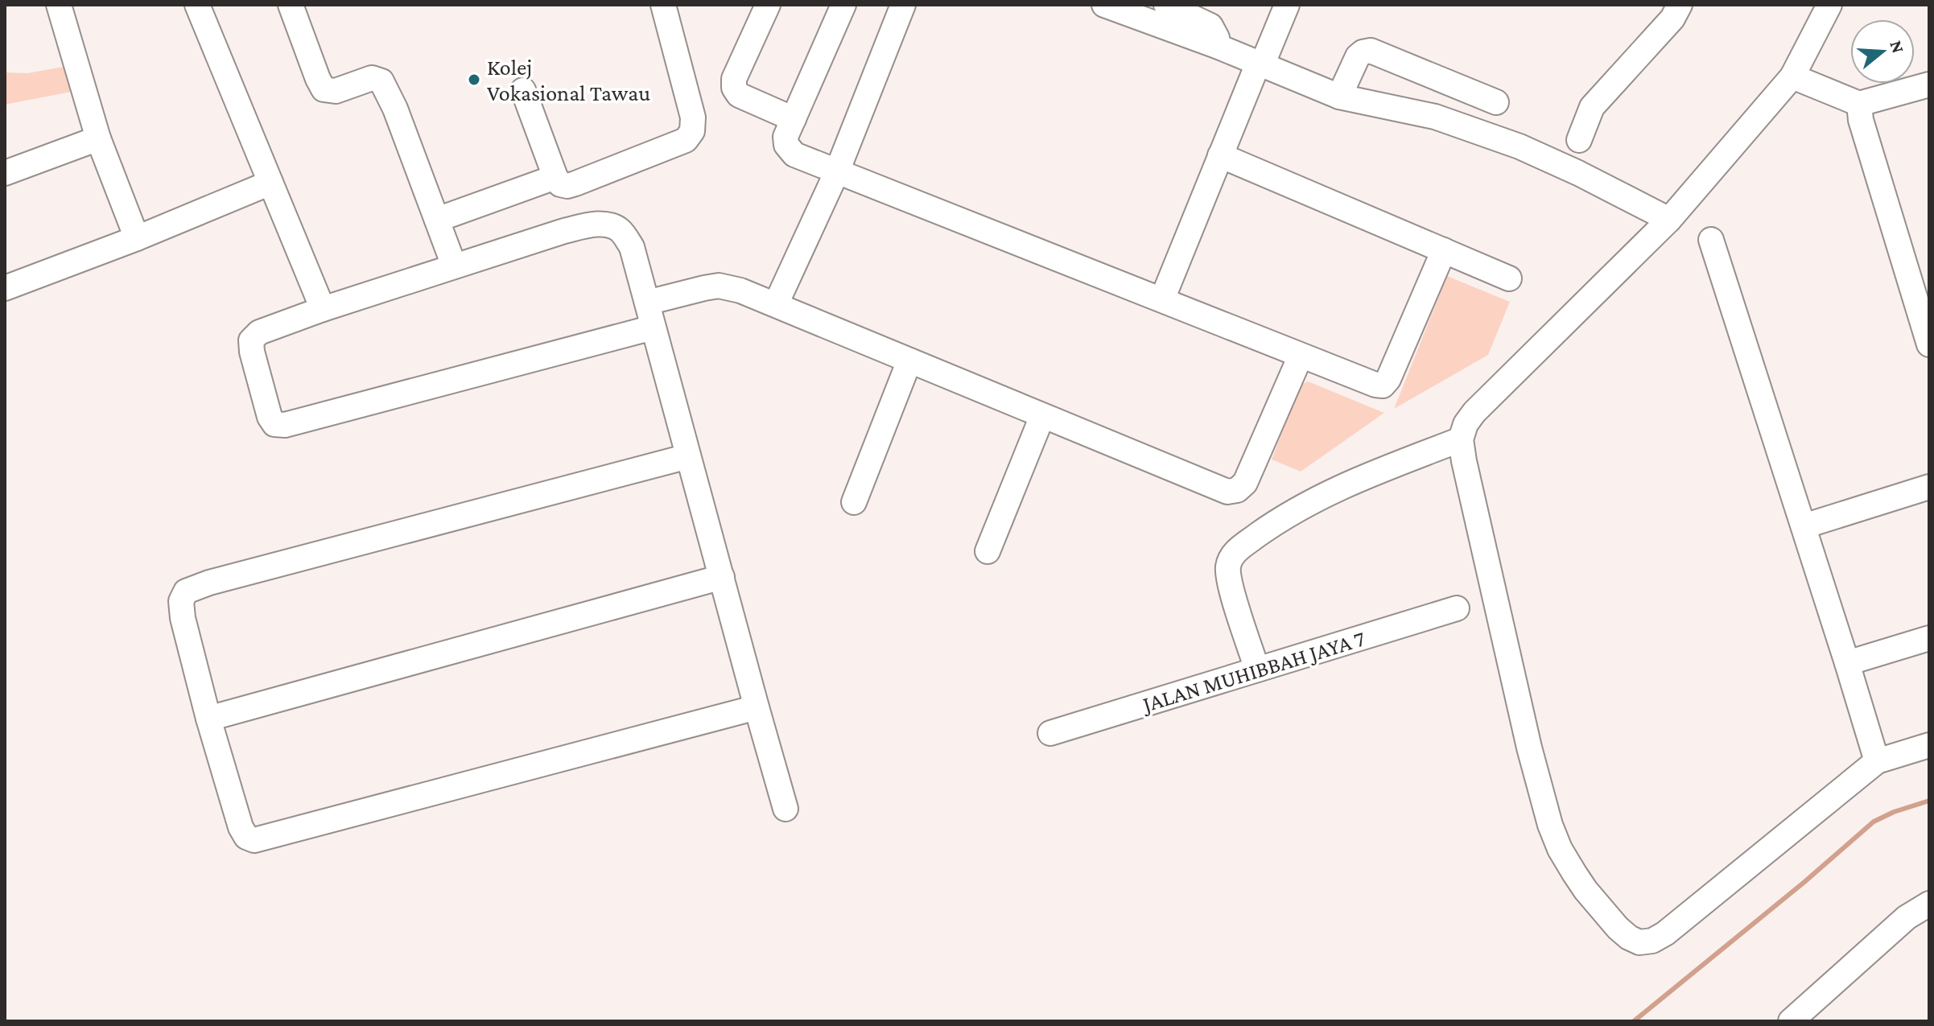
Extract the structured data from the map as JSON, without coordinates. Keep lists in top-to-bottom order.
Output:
{
  "streets": {
    "street": ["JALAN MUHIBBAH JAYA 7"]
  },
  "places": ["Kolej Vokasional Tawau"],
  "north": "right"
}
